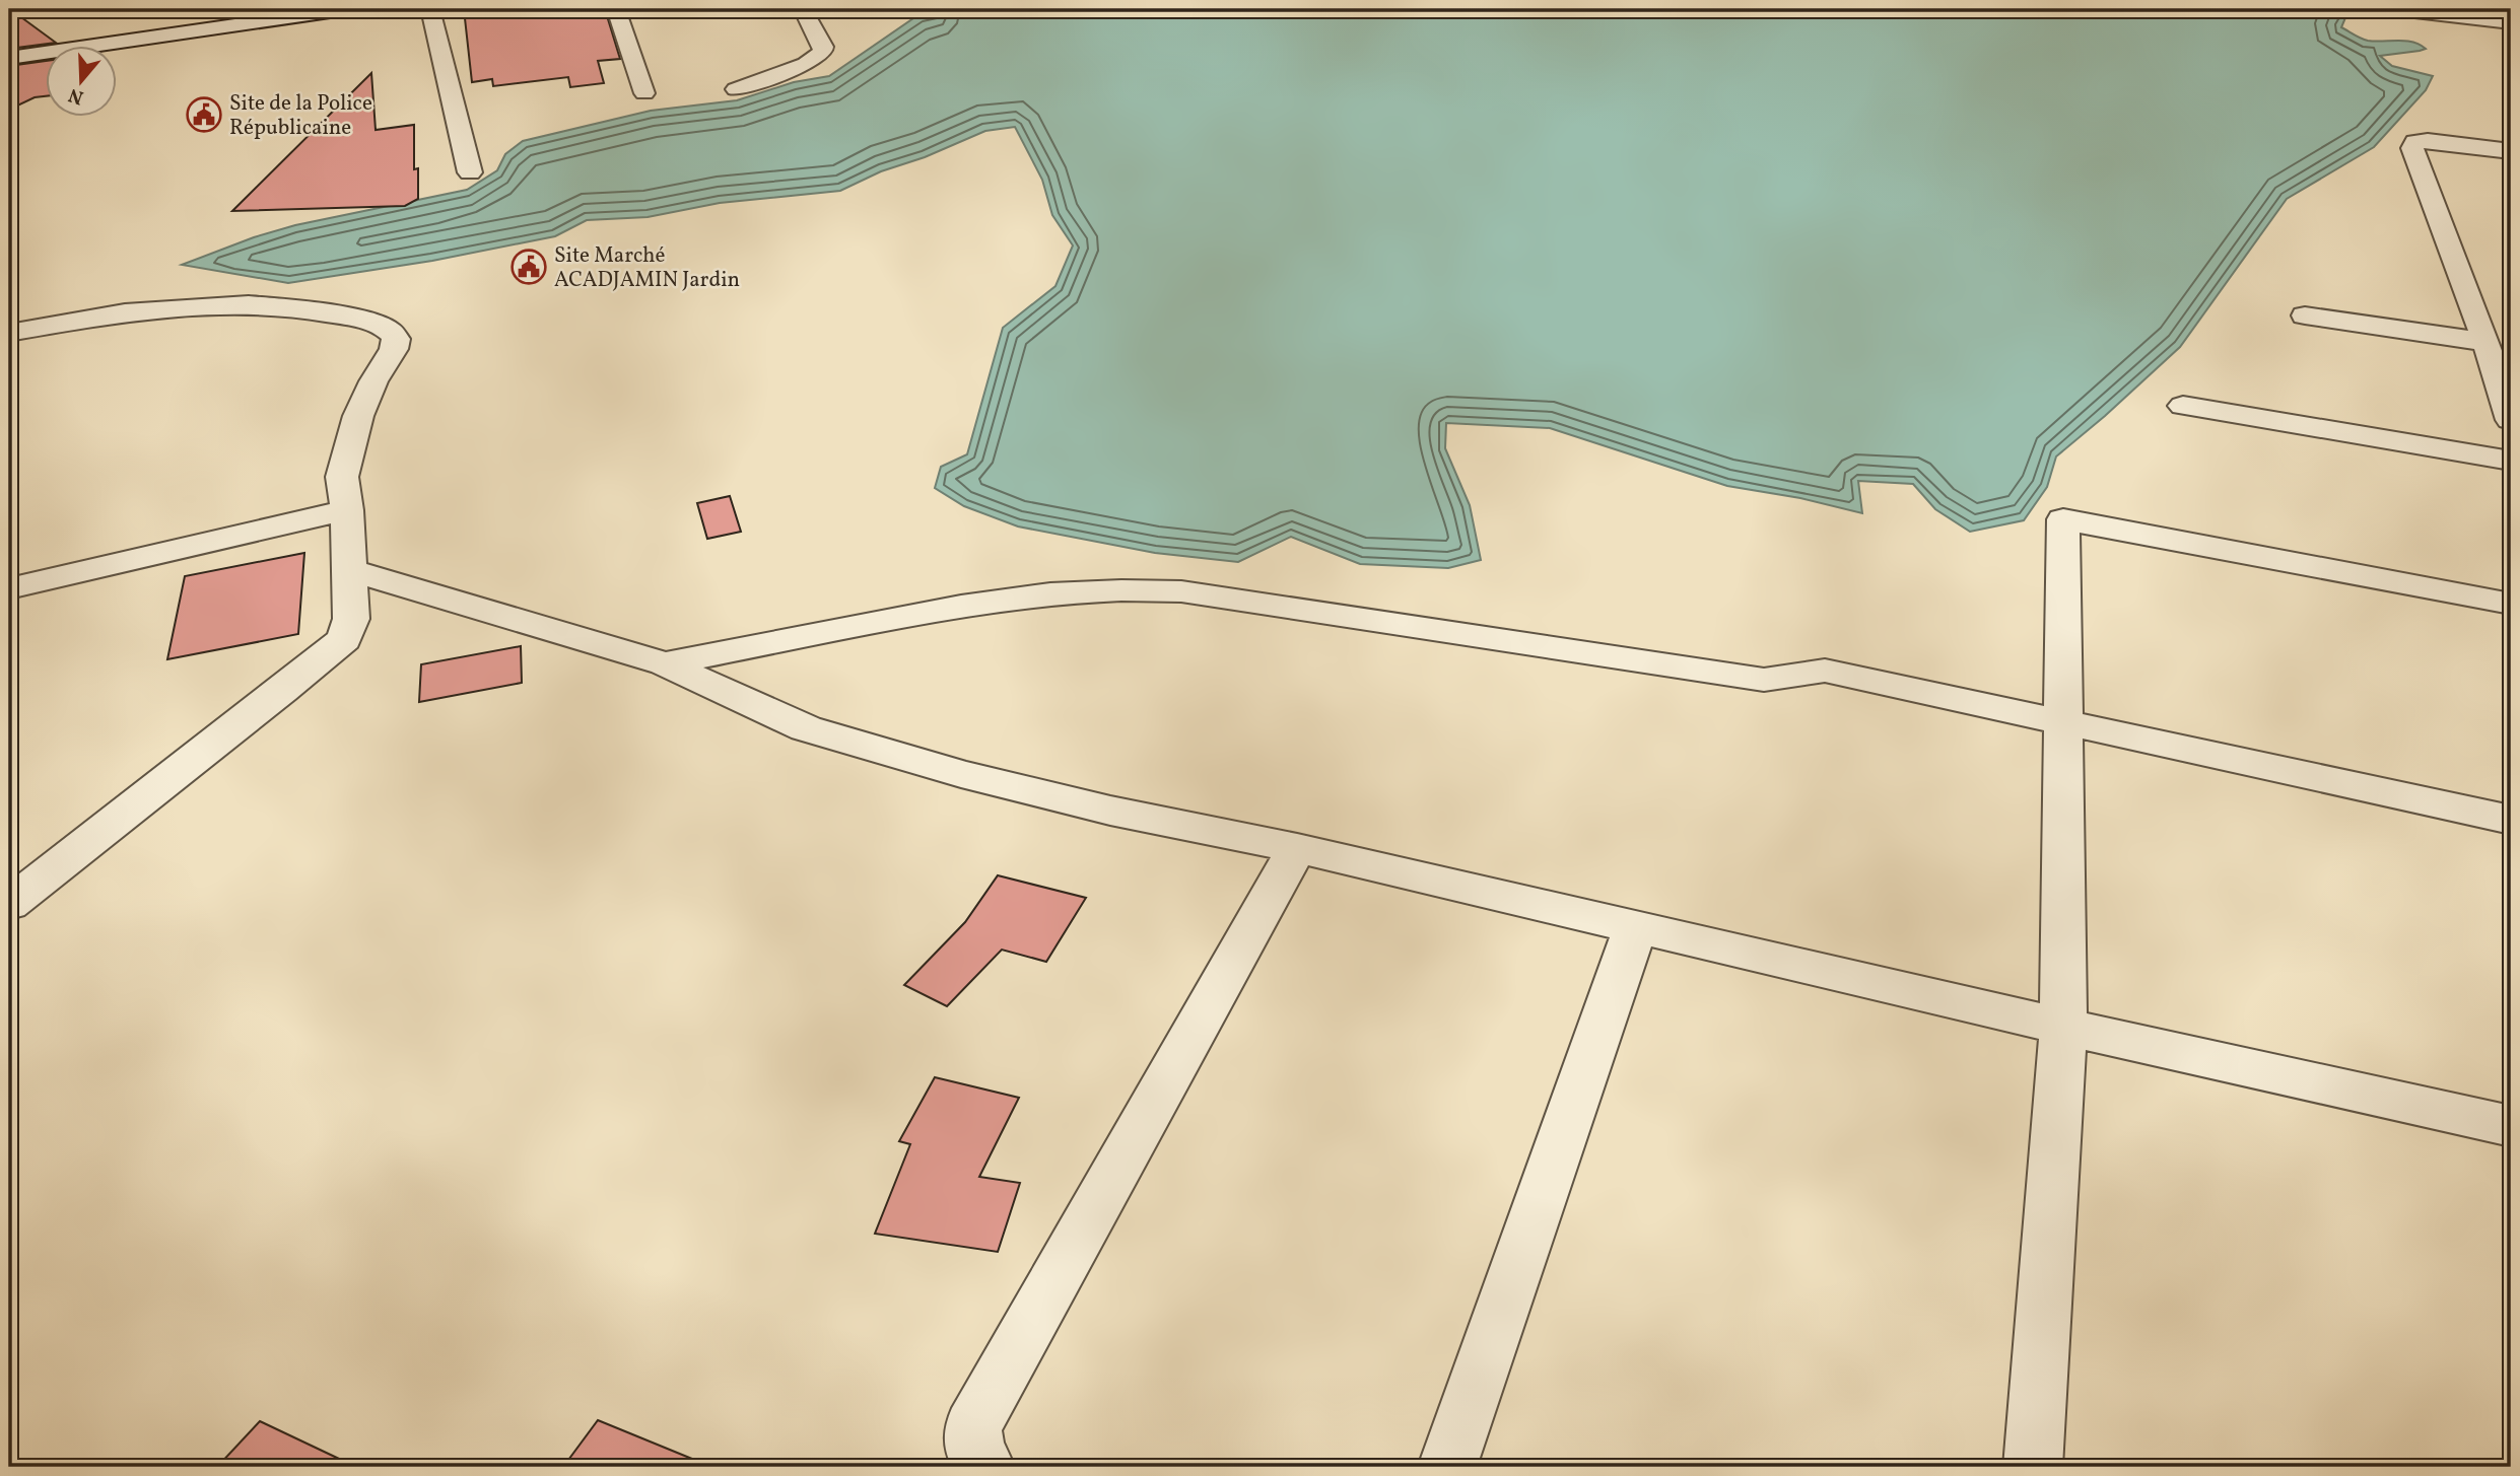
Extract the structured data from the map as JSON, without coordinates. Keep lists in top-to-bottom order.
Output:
{
  "places": {
    "public building": ["Site de la Police Républicaine", "Site Marché ACADJAMIN Jardin"]
  },
  "north": "bottom"
}
